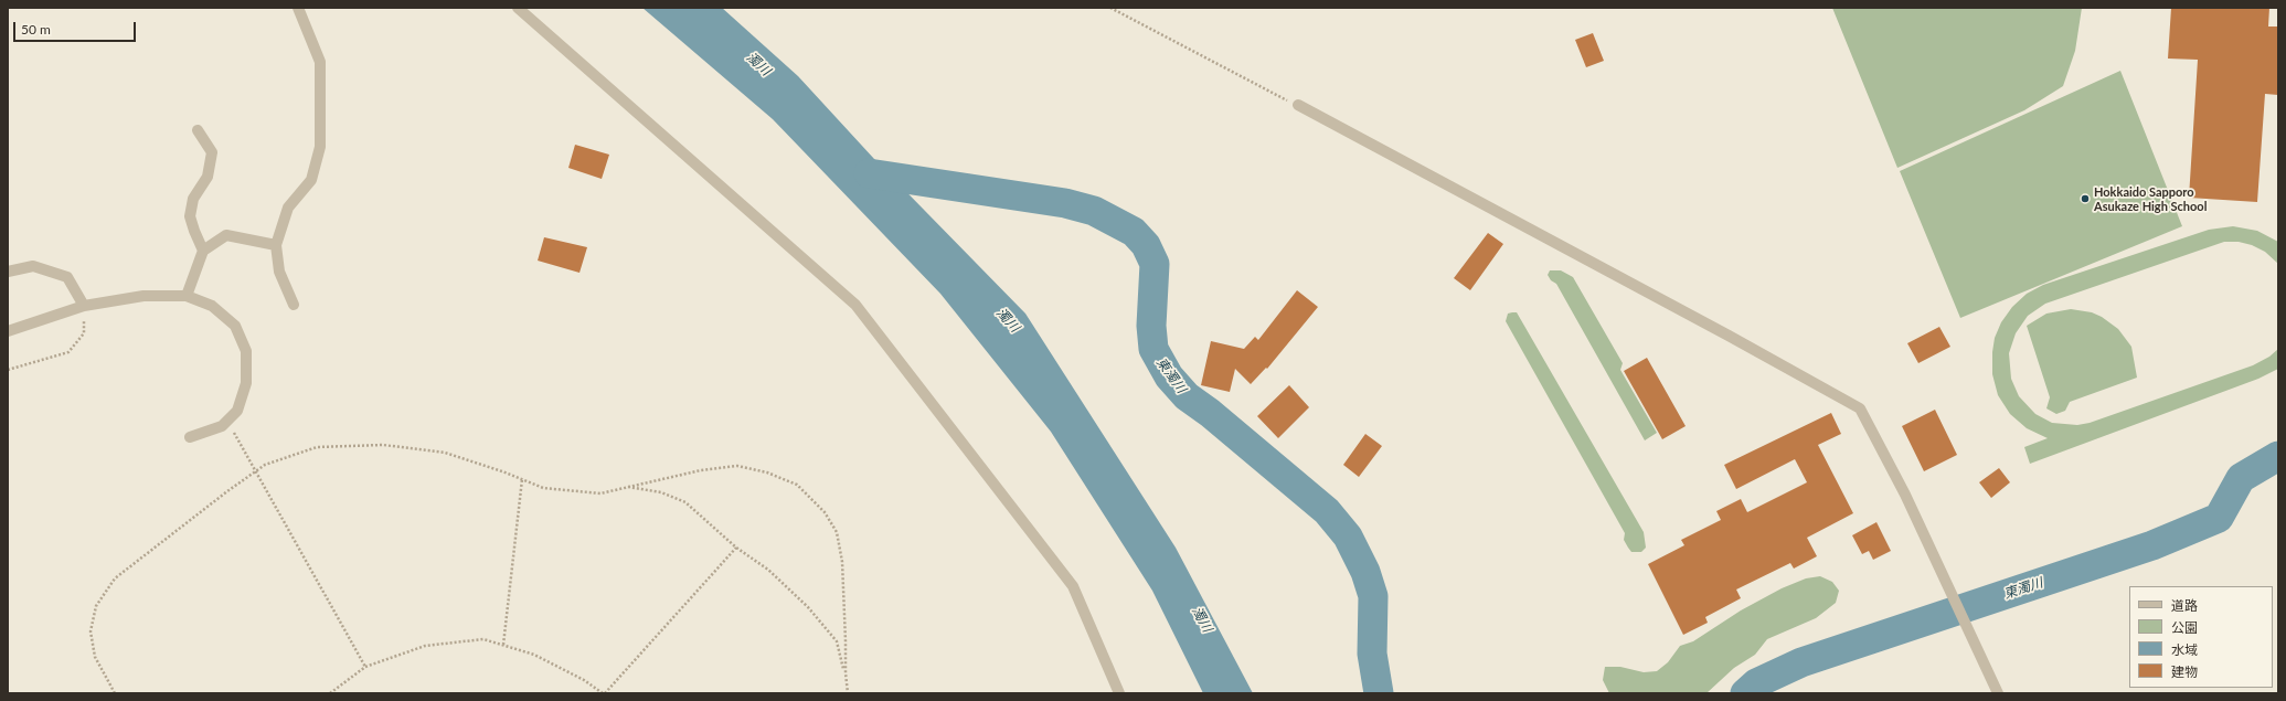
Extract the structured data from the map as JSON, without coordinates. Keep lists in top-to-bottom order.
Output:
{
  "water": ["濁川", "東濁川"],
  "places": ["Hokkaido Sapporo Asukaze High School"],
  "legend": [
    "道路",
    "公園",
    "水域",
    "建物"
  ],
  "scale_bar": "50 m"
}
